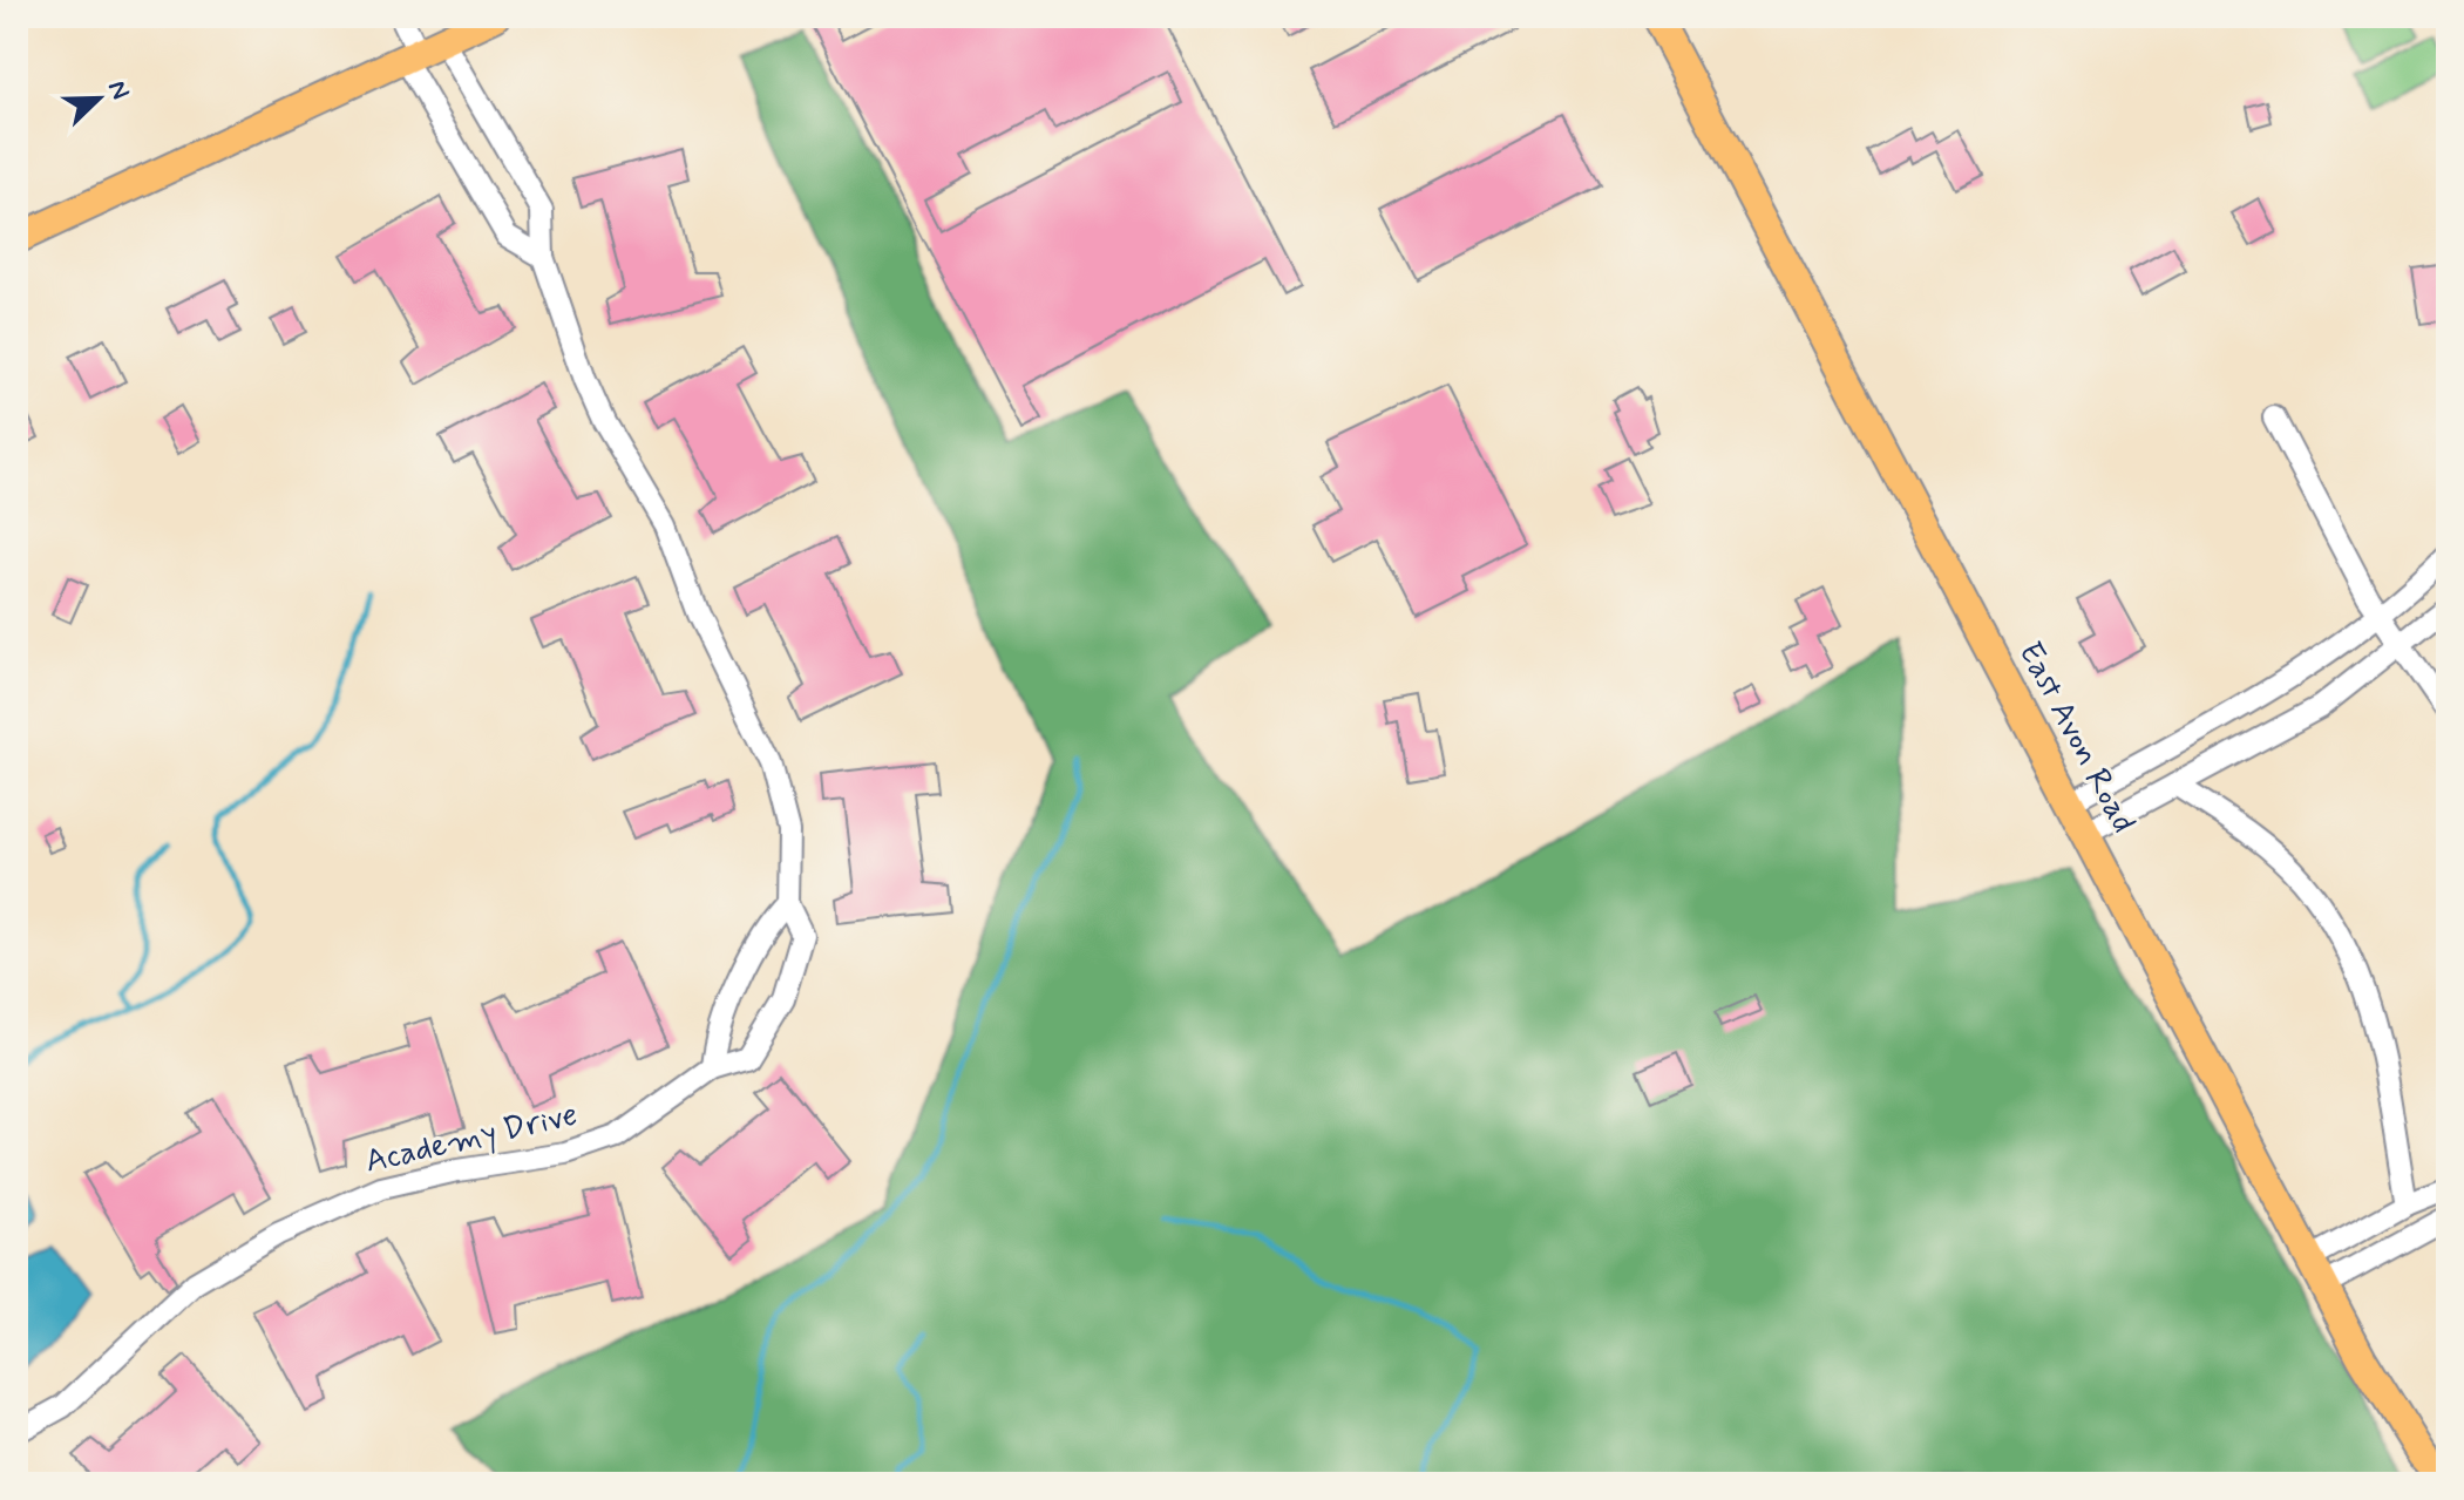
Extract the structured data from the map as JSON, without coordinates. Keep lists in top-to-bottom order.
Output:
{
  "streets": {
    "main road": ["East Avon Road"],
    "street": ["Academy Drive"]
  },
  "north": "top right"
}
